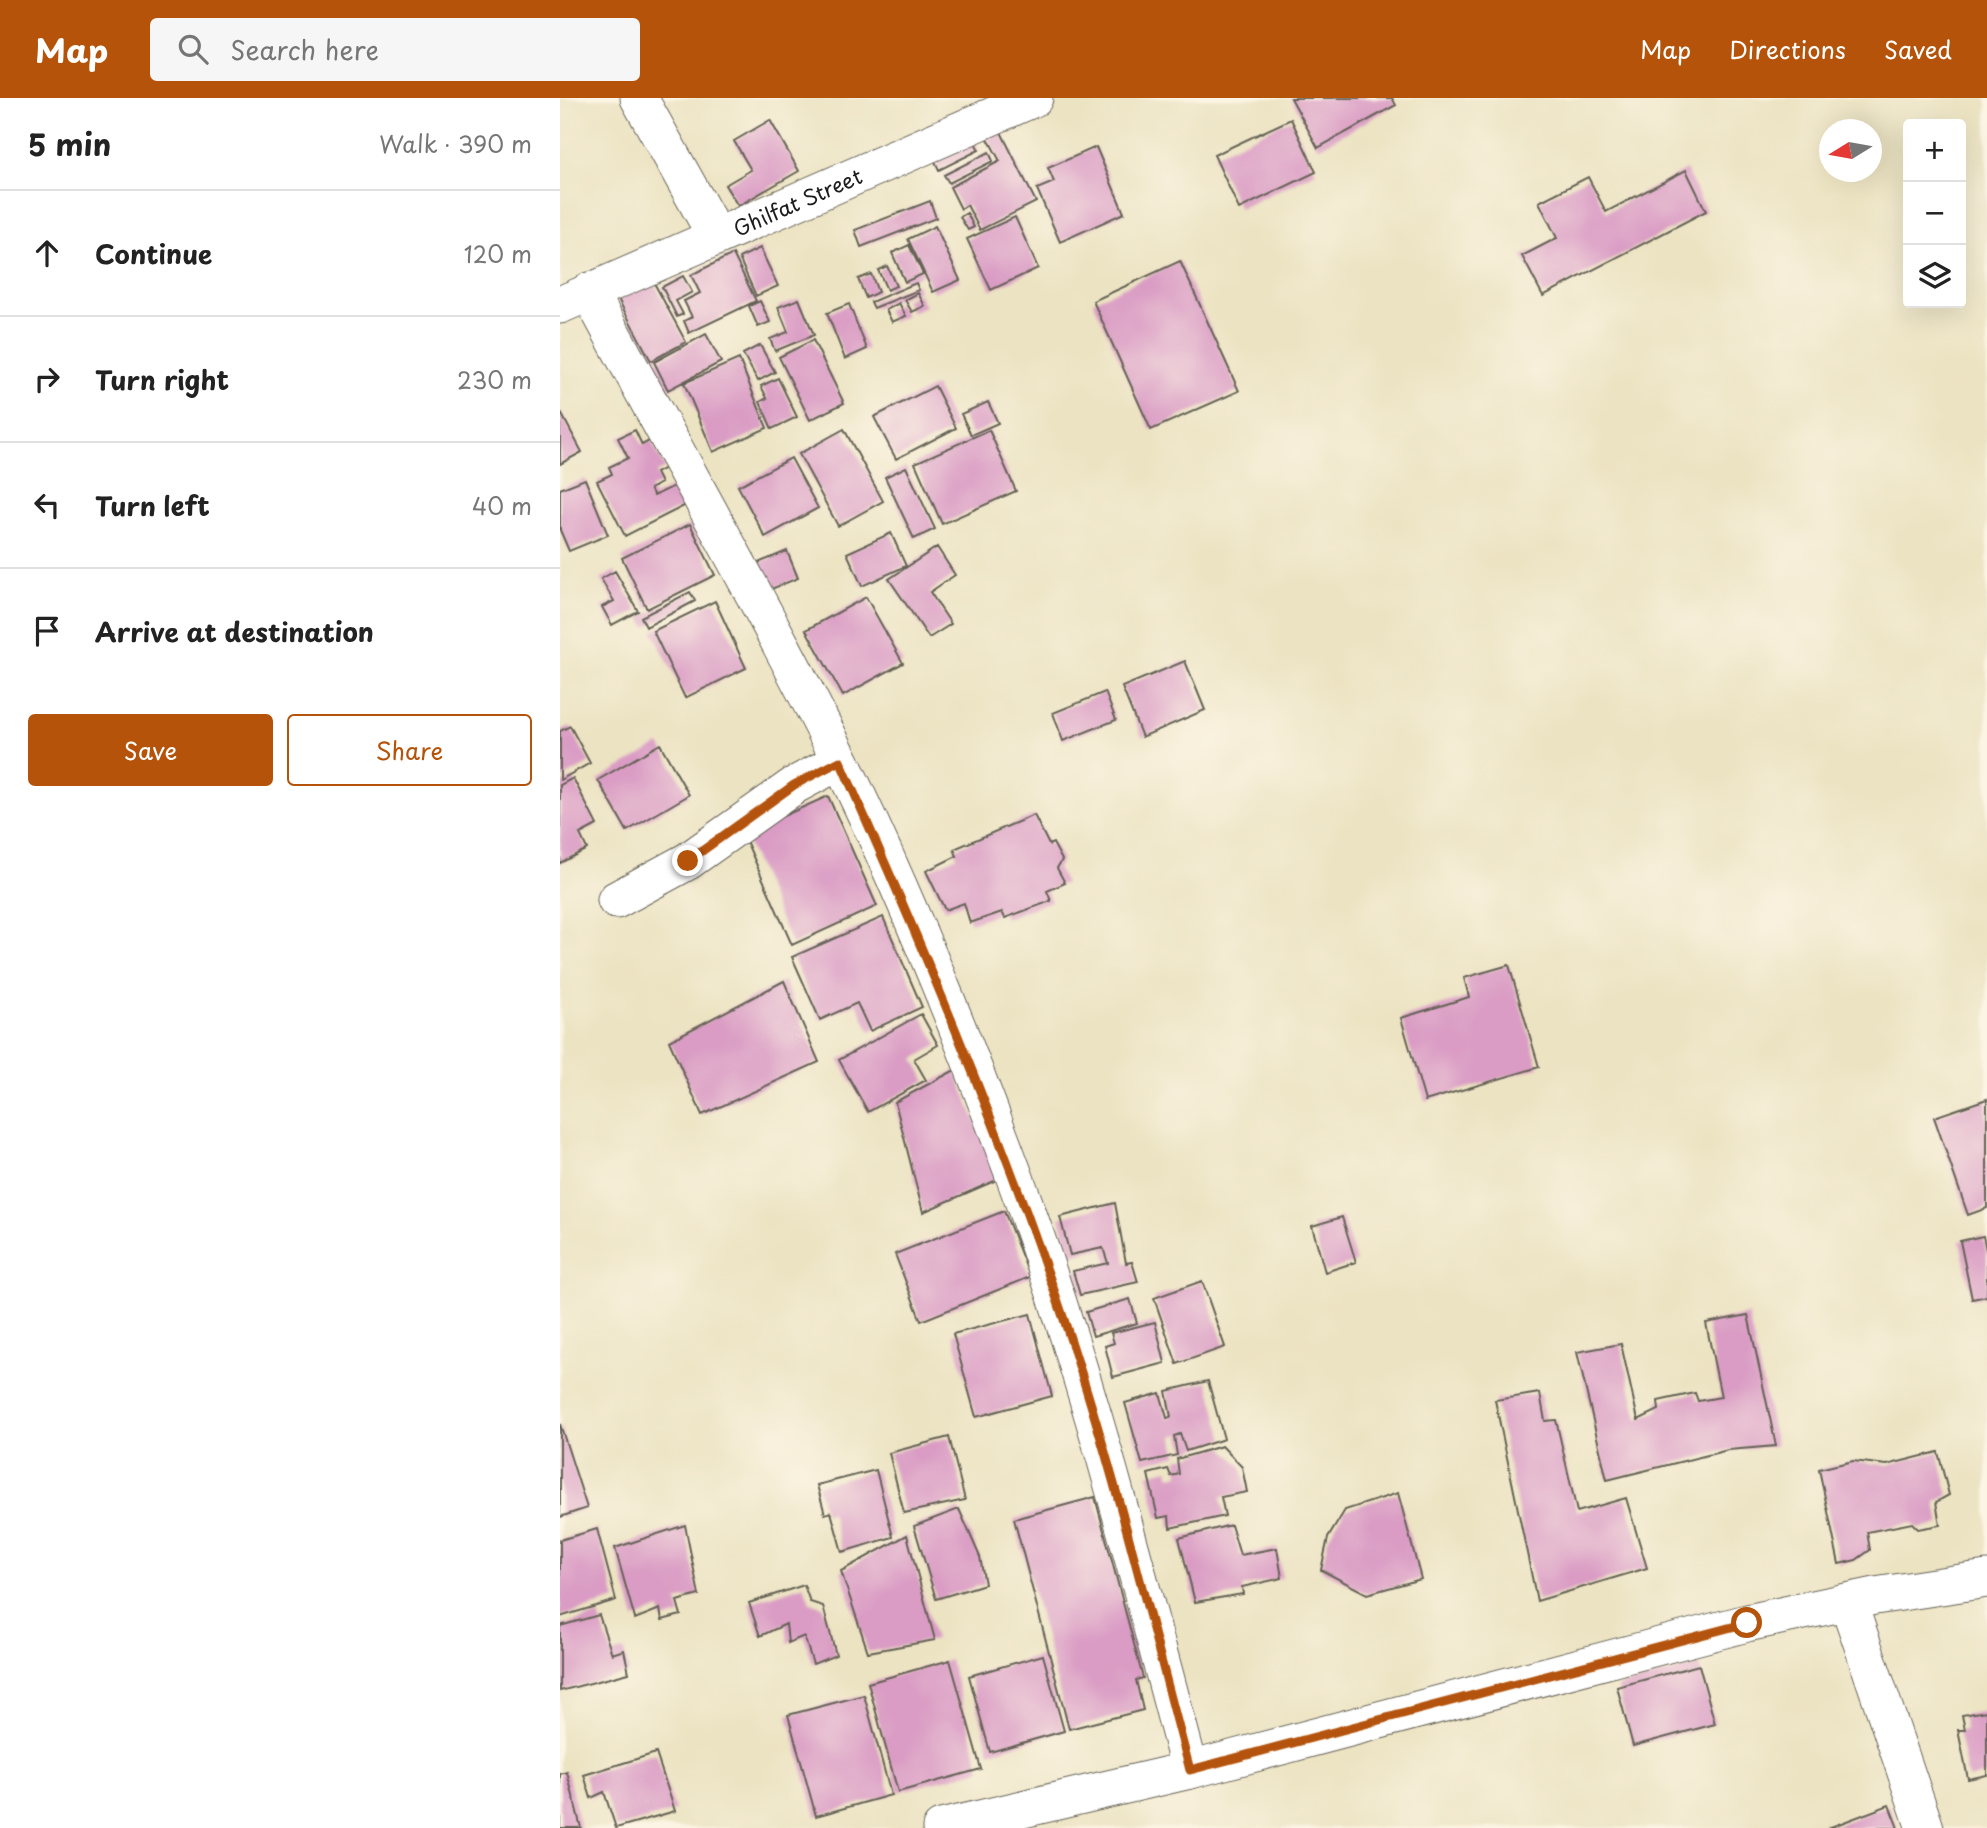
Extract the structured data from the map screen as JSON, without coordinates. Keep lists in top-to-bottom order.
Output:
{
  "streets": {
    "street": ["Ghilfat Street"]
  },
  "north": "left",
  "page": {
    "header": "Map",
    "search": "Search here",
    "nav": ["Map", "Directions", "Saved"],
    "heading": ["5 min", "Walk · 390 m"],
    "map_buttons": ["+", "−"],
    "list": [
      ["Continue", "120 m"],
      ["Turn right", "230 m"],
      ["Turn left", "40 m"],
      "Arrive at destination"
    ],
    "buttons": ["Save", "Share"]
  }
}
